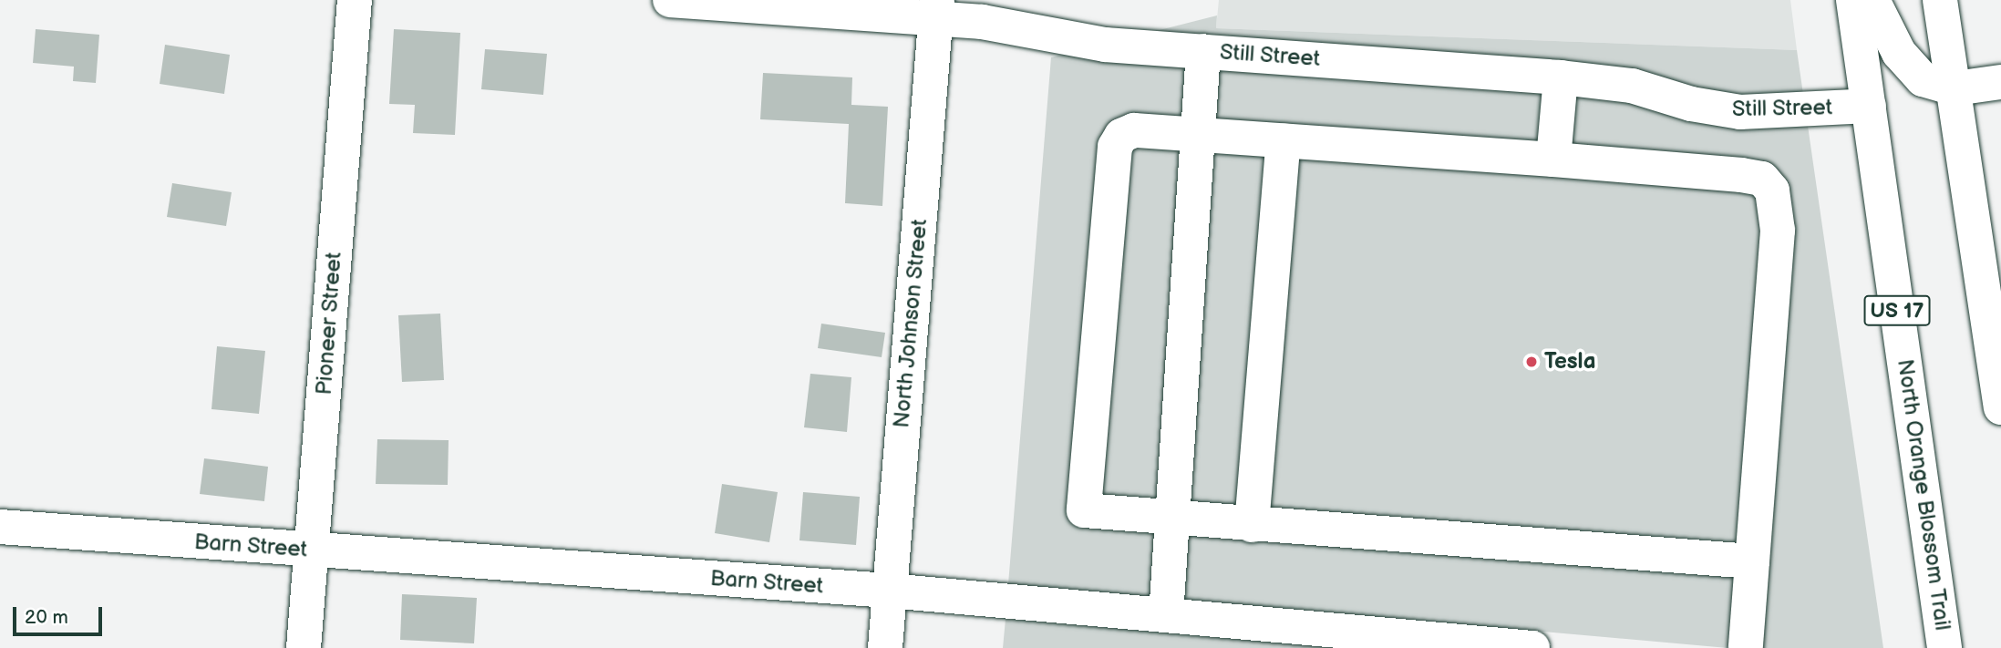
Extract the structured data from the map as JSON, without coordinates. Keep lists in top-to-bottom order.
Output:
{
  "streets": {
    "street": [
      "Still Street",
      "US 17",
      "Pioneer Street",
      "North Johnson Street",
      "North Orange Blossom Trail",
      "Barn Street"
    ]
  },
  "crossings": [
    ["Still Street", "North Johnson Street"],
    ["Still Street", "North Orange Blossom Trail"],
    ["Pioneer Street", "Barn Street"],
    ["North Johnson Street", "Barn Street"]
  ],
  "places": ["Tesla"],
  "scale_bar": "20 m"
}
